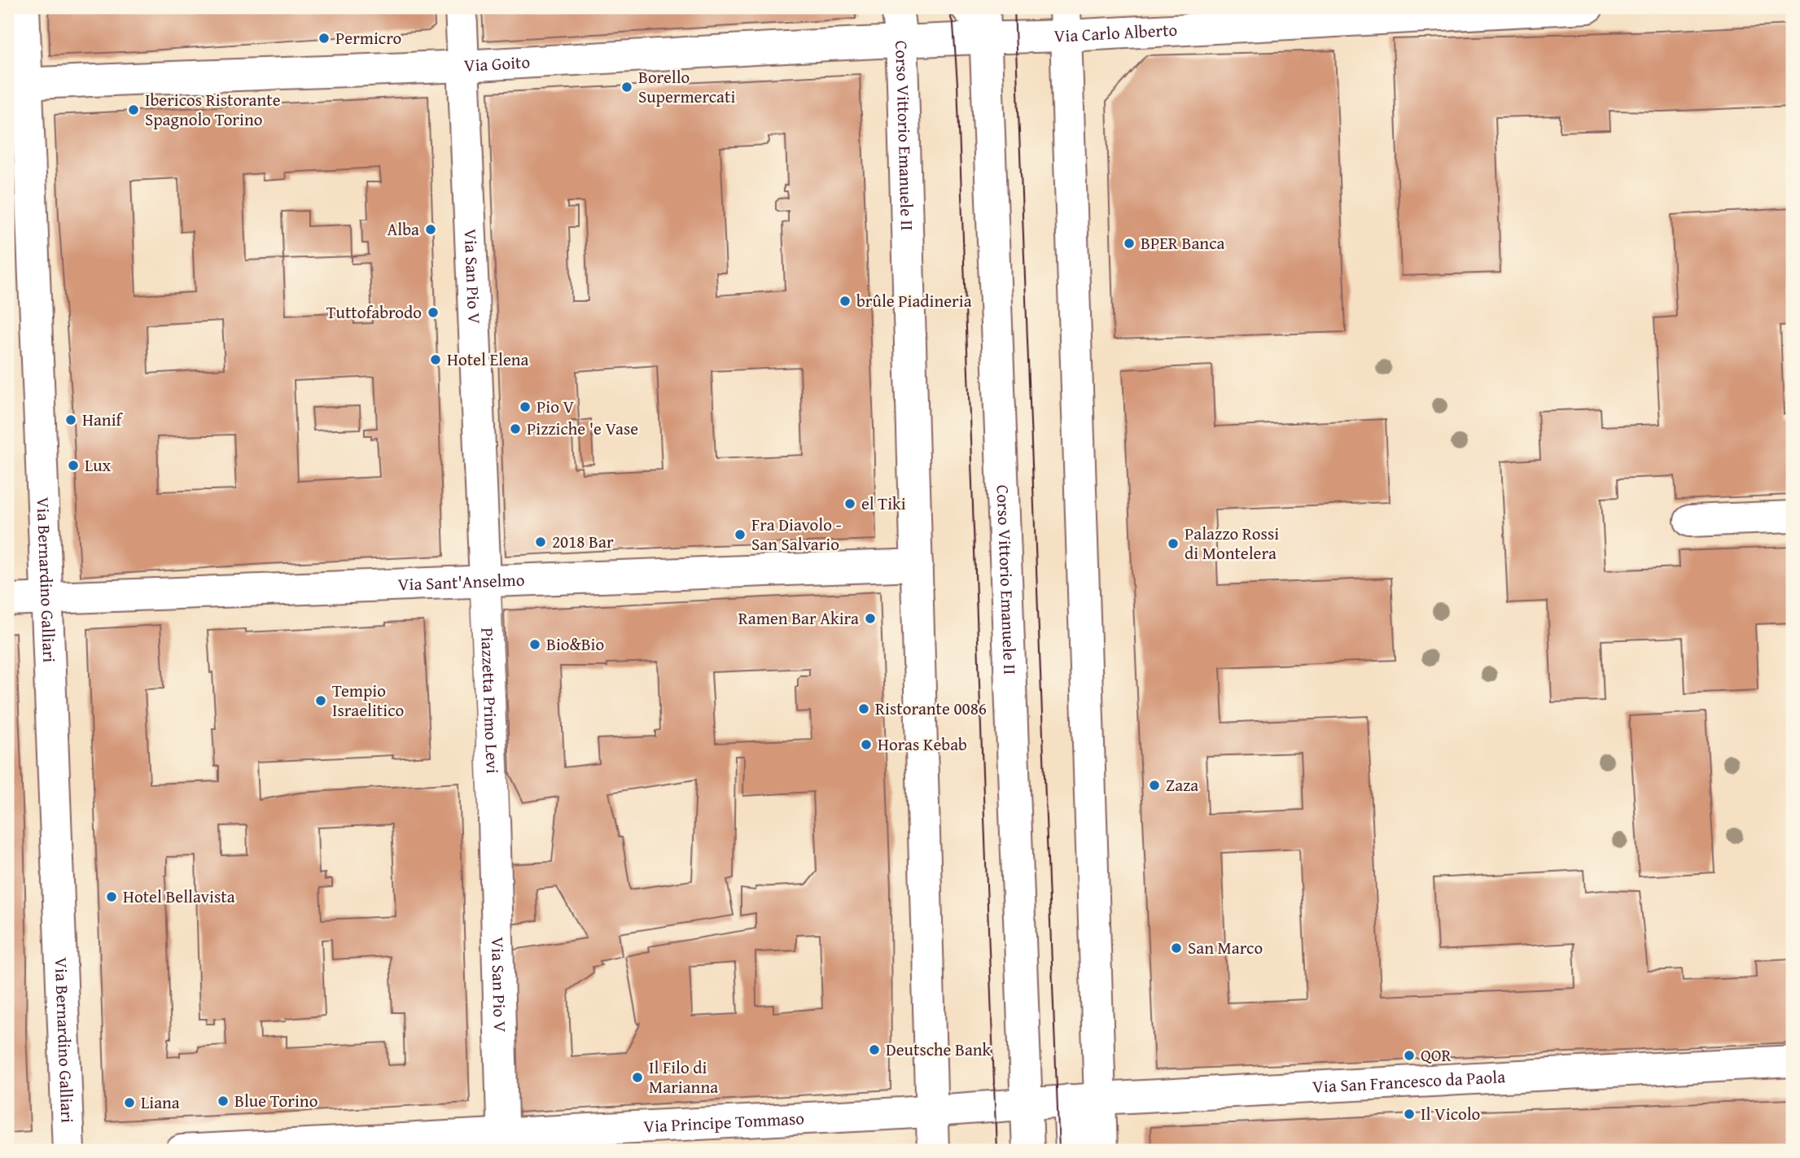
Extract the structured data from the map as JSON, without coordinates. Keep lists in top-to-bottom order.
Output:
{
  "streets": {
    "street": [
      "Via Carlo Alberto",
      "Via Goito",
      "Corso Vittorio Emanuele II",
      "Via San Pio V",
      "Via Bernardino Galliari",
      "Via Sant'Anselmo",
      "Piazzetta Primo Levi",
      "Via San Francesco da Paola",
      "Via Principe Tommaso"
    ]
  },
  "crossings": [
    ["Via Carlo Alberto", "Via Goito"],
    ["Via Carlo Alberto", "Corso Vittorio Emanuele II"],
    ["Via Goito", "Corso Vittorio Emanuele II"],
    ["Via Goito", "Via San Pio V"],
    ["Via Goito", "Via Bernardino Galliari"],
    ["Corso Vittorio Emanuele II", "Via Sant'Anselmo"],
    ["Corso Vittorio Emanuele II", "Via San Francesco da Paola"],
    ["Corso Vittorio Emanuele II", "Via Principe Tommaso"],
    ["Via San Pio V", "Via Sant'Anselmo"],
    ["Via San Pio V", "Piazzetta Primo Levi"],
    ["Via San Pio V", "Via Principe Tommaso"],
    ["Via Bernardino Galliari", "Via Sant'Anselmo"],
    ["Via Sant'Anselmo", "Piazzetta Primo Levi"],
    ["Via San Francesco da Paola", "Via Principe Tommaso"]
  ],
  "places": [
    "Permicro",
    "Borello Supermercati",
    "Ibericos Ristorante Spagnolo Torino",
    "Alba",
    "BPER Banca",
    "brûle Piadineria",
    "Tuttofabrodo",
    "Hotel Elena",
    "Pio V",
    "Hanif",
    "Pizziche 'e Vase",
    "Lux",
    "el Tiki",
    "Fra Diavolo - San Salvario",
    "2018 Bar",
    "Palazzo Rossi di Montelera",
    "Ramen Bar Akira",
    "Bio&Bio",
    "Tempio Israelitico",
    "Ristorante 0086",
    "Horas Kebab",
    "Zaza",
    "Hotel Bellavista",
    "San Marco",
    "Deutsche Bank",
    "QOR",
    "Il Filo di Marianna",
    "Blue Torino",
    "Liana",
    "Il Vicolo"
  ]
}
